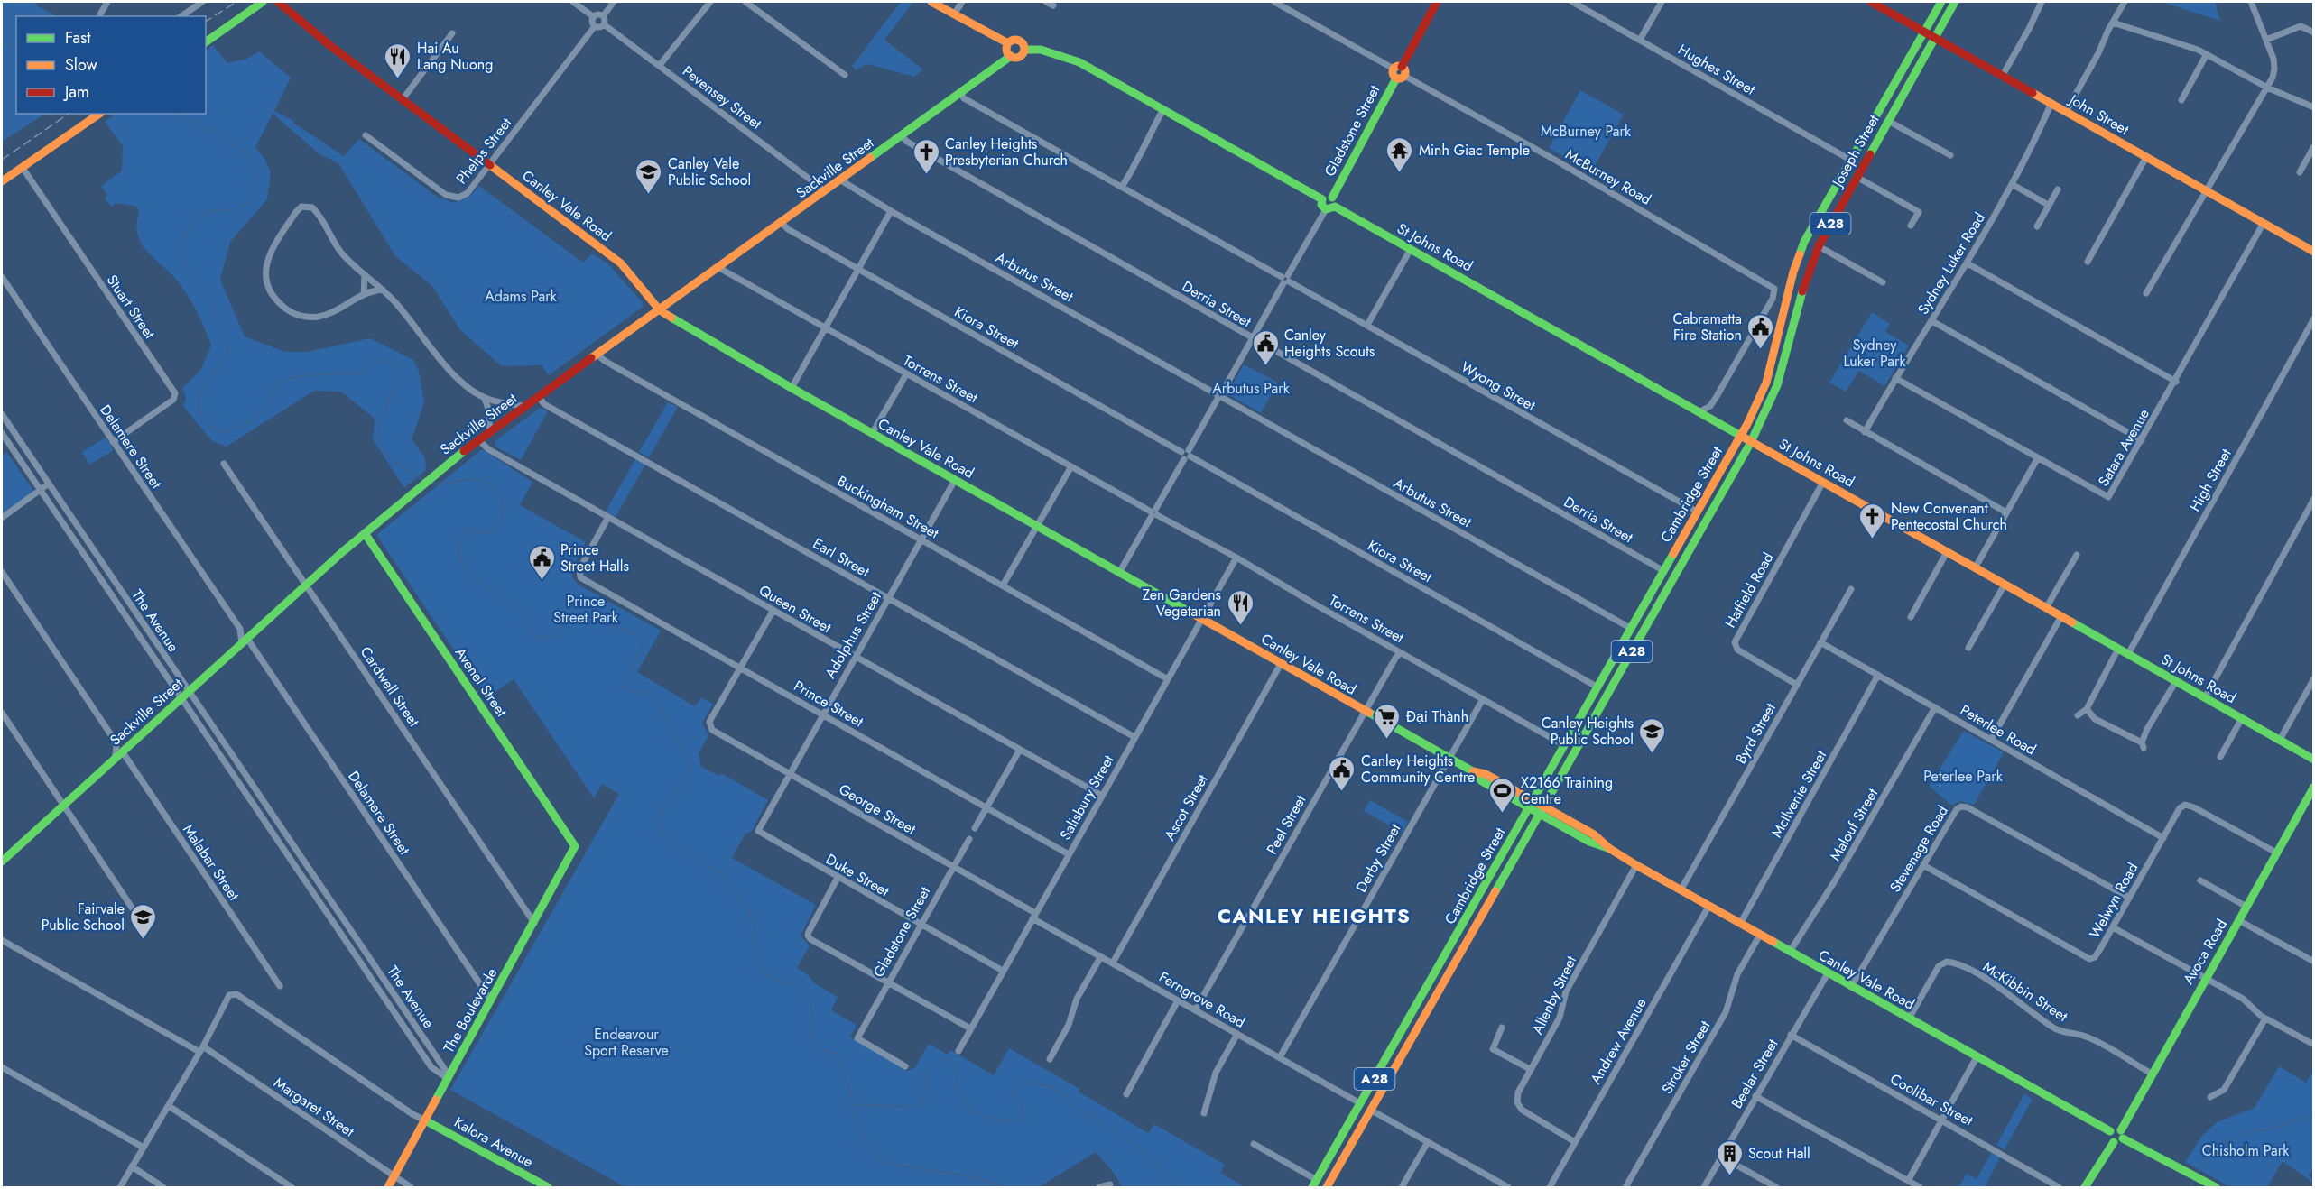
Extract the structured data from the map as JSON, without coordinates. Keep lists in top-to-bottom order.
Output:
{
  "streets": {
    "main road": [
      "John Street",
      "Gladstone Street",
      "Joseph Street",
      "Sackville Street",
      "Canley Vale Road",
      "A28",
      "St Johns Road",
      "Cambridge Street",
      "Avenel Street",
      "Avoca Road",
      "The Boulevarde",
      "Kalora Avenue"
    ],
    "street": [
      "Hughes Street",
      "Pevensey Street",
      "Phelps Street",
      "McBurney Road",
      "Sydney Luker Road",
      "Arbutus Street",
      "Derria Street",
      "Stuart Street",
      "Kiora Street",
      "Torrens Street",
      "Wyong Street",
      "Delamere Street",
      "Satara Avenue",
      "High Street",
      "Buckingham Street",
      "Earl Street",
      "Hatfield Road",
      "Queen Street",
      "The Avenue",
      "Adolphus Street",
      "Cardwell Street",
      "Prince Street",
      "Peterlee Road",
      "Byrd Street",
      "McIlvenie Street",
      "Salisbury Street",
      "Ascot Street",
      "George Street",
      "Peel Street",
      "Malouf Street",
      "Stevenage Road",
      "Derby Street",
      "Malabar Street",
      "Duke Street",
      "Welwyn Road",
      "McKibbin Street",
      "Allenby Street",
      "Ferngrove Road",
      "Andrew Avenue",
      "Stroker Street",
      "Beelar Street",
      "Coolibar Street",
      "Margaret Street"
    ]
  },
  "crossings": [
    ["Hughes Street", "Joseph Street"],
    ["Pevensey Street", "Phelps Street"],
    ["Pevensey Street", "Sackville Street"],
    ["John Street", "Joseph Street"],
    ["John Street", "Sydney Luker Road"],
    ["John Street", "Satara Avenue"],
    ["Gladstone Street", "McBurney Road"],
    ["Gladstone Street", "St Johns Road"],
    ["Gladstone Street", "George Street"],
    ["Gladstone Street", "Duke Street"],
    ["Phelps Street", "Canley Vale Road"],
    ["Joseph Street", "St Johns Road"],
    ["Joseph Street", "Cambridge Street"],
    ["Sackville Street", "Canley Vale Road"],
    ["Sackville Street", "Arbutus Street"],
    ["Sackville Street", "Derria Street"],
    ["Sackville Street", "Kiora Street"],
    ["Sackville Street", "Torrens Street"],
    ["Sackville Street", "Wyong Street"],
    ["Sackville Street", "Delamere Street"],
    ["Sackville Street", "Buckingham Street"],
    ["Sackville Street", "Earl Street"],
    ["Sackville Street", "Queen Street"],
    ["Sackville Street", "The Avenue"],
    ["Sackville Street", "Avenel Street"],
    ["Sackville Street", "Cardwell Street"],
    ["Sackville Street", "Malabar Street"],
    ["Canley Vale Road", "Cambridge Street"],
    ["Canley Vale Road", "Adolphus Street"],
    ["Canley Vale Road", "Byrd Street"],
    ["Canley Vale Road", "McIlvenie Street"],
    ["Canley Vale Road", "Salisbury Street"],
    ["Canley Vale Road", "Ascot Street"],
    ["Canley Vale Road", "Peel Street"],
    ["Canley Vale Road", "Malouf Street"],
    ["Canley Vale Road", "Stevenage Road"],
    ["Canley Vale Road", "Derby Street"],
    ["Canley Vale Road", "Avoca Road"],
    ["Canley Vale Road", "McKibbin Street"],
    ["Canley Vale Road", "Allenby Street"],
    ["Canley Vale Road", "Andrew Avenue"],
    ["Canley Vale Road", "Stroker Street"],
    ["Canley Vale Road", "Beelar Street"],
    ["St Johns Road", "High Street"],
    ["St Johns Road", "Cambridge Street"],
    ["St Johns Road", "Hatfield Road"],
    ["Sydney Luker Road", "Satara Avenue"],
    ["Arbutus Street", "Cambridge Street"],
    ["Derria Street", "Cambridge Street"],
    ["Stuart Street", "Delamere Street"],
    ["Kiora Street", "Cambridge Street"],
    ["Torrens Street", "Cambridge Street"],
    ["Torrens Street", "Salisbury Street"],
    ["Torrens Street", "Peel Street"],
    ["Torrens Street", "Derby Street"],
    ["Wyong Street", "Cambridge Street"],
    ["Delamere Street", "The Boulevarde"],
    ["Cambridge Street", "Ferngrove Road"],
    ["Buckingham Street", "Adolphus Street"],
    ["Buckingham Street", "Salisbury Street"],
    ["Earl Street", "Adolphus Street"],
    ["Earl Street", "Salisbury Street"],
    ["Hatfield Road", "Byrd Street"],
    ["Queen Street", "Adolphus Street"],
    ["Queen Street", "Prince Street"],
    ["Queen Street", "Salisbury Street"],
    ["The Avenue", "The Boulevarde"],
    ["Adolphus Street", "Prince Street"],
    ["Adolphus Street", "George Street"],
    ["Adolphus Street", "Duke Street"],
    ["Avenel Street", "The Boulevarde"],
    ["Cardwell Street", "The Boulevarde"],
    ["Prince Street", "Salisbury Street"],
    ["Prince Street", "George Street"],
    ["Peterlee Road", "Byrd Street"],
    ["Peterlee Road", "McIlvenie Street"],
    ["Peterlee Road", "Malouf Street"],
    ["Peterlee Road", "Welwyn Road"],
    ["Salisbury Street", "George Street"],
    ["Salisbury Street", "Duke Street"],
    ["Salisbury Street", "Ferngrove Road"],
    ["Ascot Street", "Ferngrove Road"],
    ["George Street", "Ferngrove Road"],
    ["Peel Street", "Ferngrove Road"],
    ["Stevenage Road", "Welwyn Road"],
    ["Derby Street", "Ferngrove Road"],
    ["Welwyn Road", "Avoca Road"],
    ["Avoca Road", "McKibbin Street"],
    ["Allenby Street", "Andrew Avenue"],
    ["The Boulevarde", "Margaret Street"],
    ["The Boulevarde", "Kalora Avenue"],
    ["Beelar Street", "Coolibar Street"]
  ],
  "districts": ["CANLEY HEIGHTS"],
  "parks": [
    "McBurney Park",
    "Adams Park",
    "Sydney Luker Park",
    "Arbutus Park",
    "Prince Street Park",
    "Peterlee Park",
    "Endeavour Sport Reserve",
    "Chisholm Park"
  ],
  "places": {
    "restaurant": ["Hai Au Lang Nuong", "Zen Gardens Vegetarian"],
    "temple": ["Minh Giac Temple"],
    "church": ["Canley Heights Presbyterian Church", "New Convenant Pentecostal Church"],
    "school or university": ["Canley Vale Public School", "Canley Heights Public School", "Fairvale Public School"],
    "public building": [
      "Cabramatta Fire Station",
      "Canley Heights Scouts",
      "Prince Street Halls",
      "Canley Heights Community Centre"
    ],
    "supermarket": ["Đại Thành"],
    "sports": ["X2166 Training Centre"],
    "building": ["Scout Hall"]
  },
  "legend": ["Fast", "Slow", "Jam"]
}
